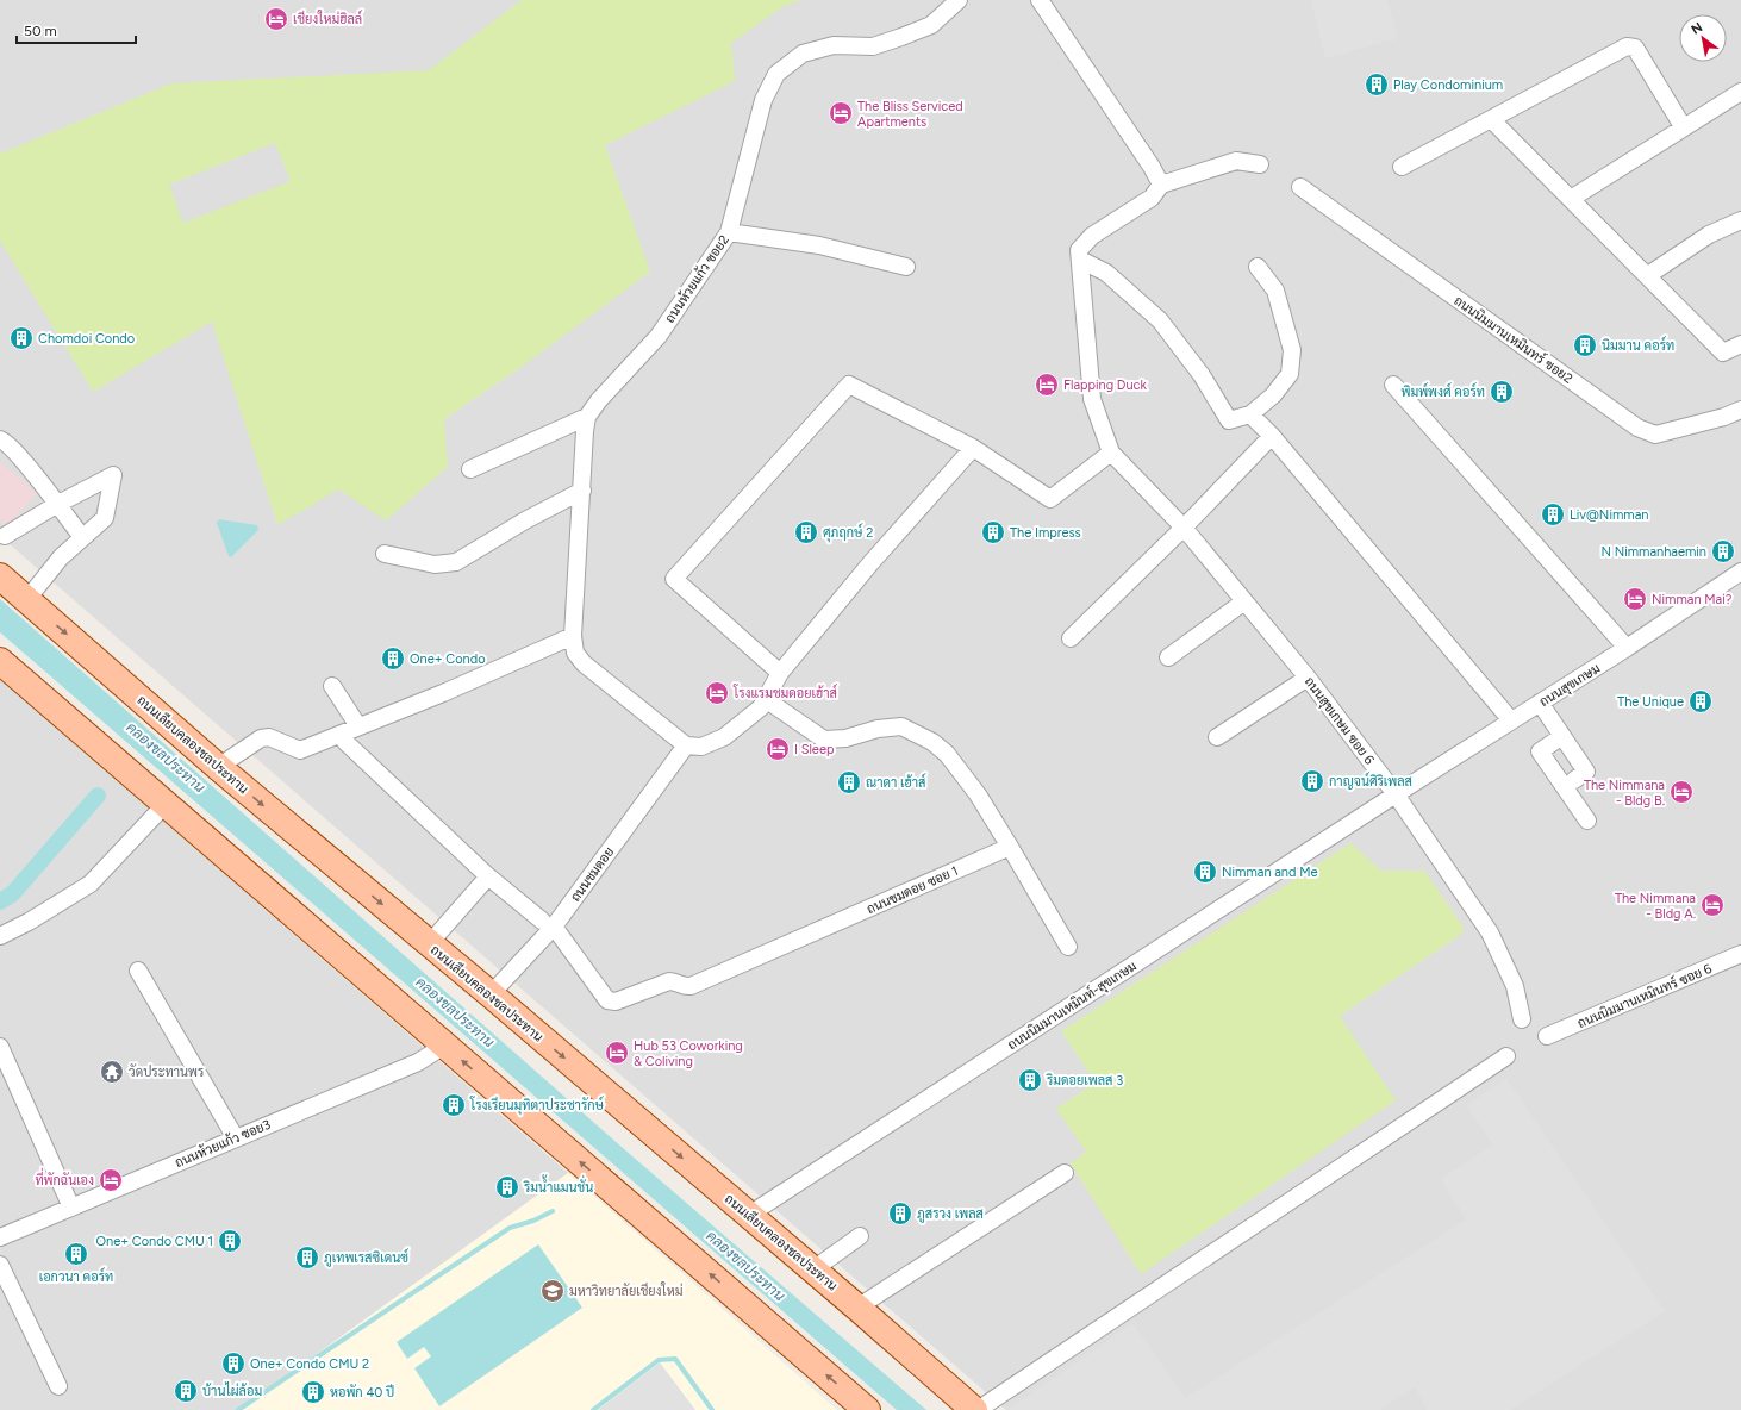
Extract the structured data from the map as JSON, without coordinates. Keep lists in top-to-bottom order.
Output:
{
  "streets": {
    "main road": ["ถนนเลียบคลองชลประทาน"],
    "street": [
      "ถนนห้วยแก้ว ซอย2",
      "ถนนนิมมานเหมินทร์ ซอย2",
      "ถนนสุขเกษม",
      "ถนนสุขเกษม ซอย 6",
      "ถนนชมดอย",
      "ถนนชมดอย ซอย 1",
      "ถนนนิมมานเหมินทร์ ซอย 6",
      "ถนนนิมมานเหมินท์-สุขเกษม",
      "ถนนห้วยแก้ว ซอย3"
    ]
  },
  "crossings": [
    ["ถนนสุขเกษม", "ถนนสุขเกษม ซอย 6"],
    ["ถนนสุขเกษม", "ถนนนิมมานเหมินท์-สุขเกษม"],
    ["ถนนสุขเกษม ซอย 6", "ถนนนิมมานเหมินท์-สุขเกษม"],
    ["ถนนเลียบคลองชลประทาน", "ถนนชมดอย"],
    ["ถนนเลียบคลองชลประทาน", "ถนนนิมมานเหมินท์-สุขเกษม"],
    ["ถนนชมดอย", "ถนนชมดอย ซอย 1"]
  ],
  "water": ["คลองชลประทาน"],
  "places": {
    "hotel": [
      "เชียงใหม่ฮิลล์",
      "The Bliss Serviced Apartments",
      "Flapping Duck",
      "Nimman Mai?",
      "โรงแรมชมดอยเฮ้าส์",
      "I Sleep",
      "The Nimmana - Bldg B.",
      "The Nimmana - Bldg A.",
      "Hub 53 Coworking & Coliving",
      "ที่พักฉันเอง"
    ],
    "building": [
      "Play Condominium",
      "Chomdoi Condo",
      "นิมมาน คอร์ท",
      "พิมพ์พงศ์ คอร์ท",
      "Liv@Nimman",
      "ศุภฤกษ์ 2",
      "The Impress",
      "N Nimmanhaemin",
      "One+ Condo",
      "The Unique",
      "กาญจน์ศิริเพลส",
      "ณาดา เฮ้าส์",
      "Nimman and Me",
      "ริมดอยเพลส 3",
      "โรงเรียนมุทิตาประชารักษ์",
      "ริมน้ำแมนชั่น",
      "ภูสรวง เพลส",
      "One+ Condo CMU 1",
      "เอกวนา คอร์ท",
      "ภูเทพเรสซิเดนซ์",
      "One+ Condo CMU 2",
      "บ้านไผ่ล้อม",
      "หอพัก 40 ปี"
    ],
    "temple": ["วัดประทานพร"],
    "school or university": ["มหาวิทยาลัยเชียงใหม่"]
  },
  "scale_bar": "50 m",
  "north": "top left"
}
